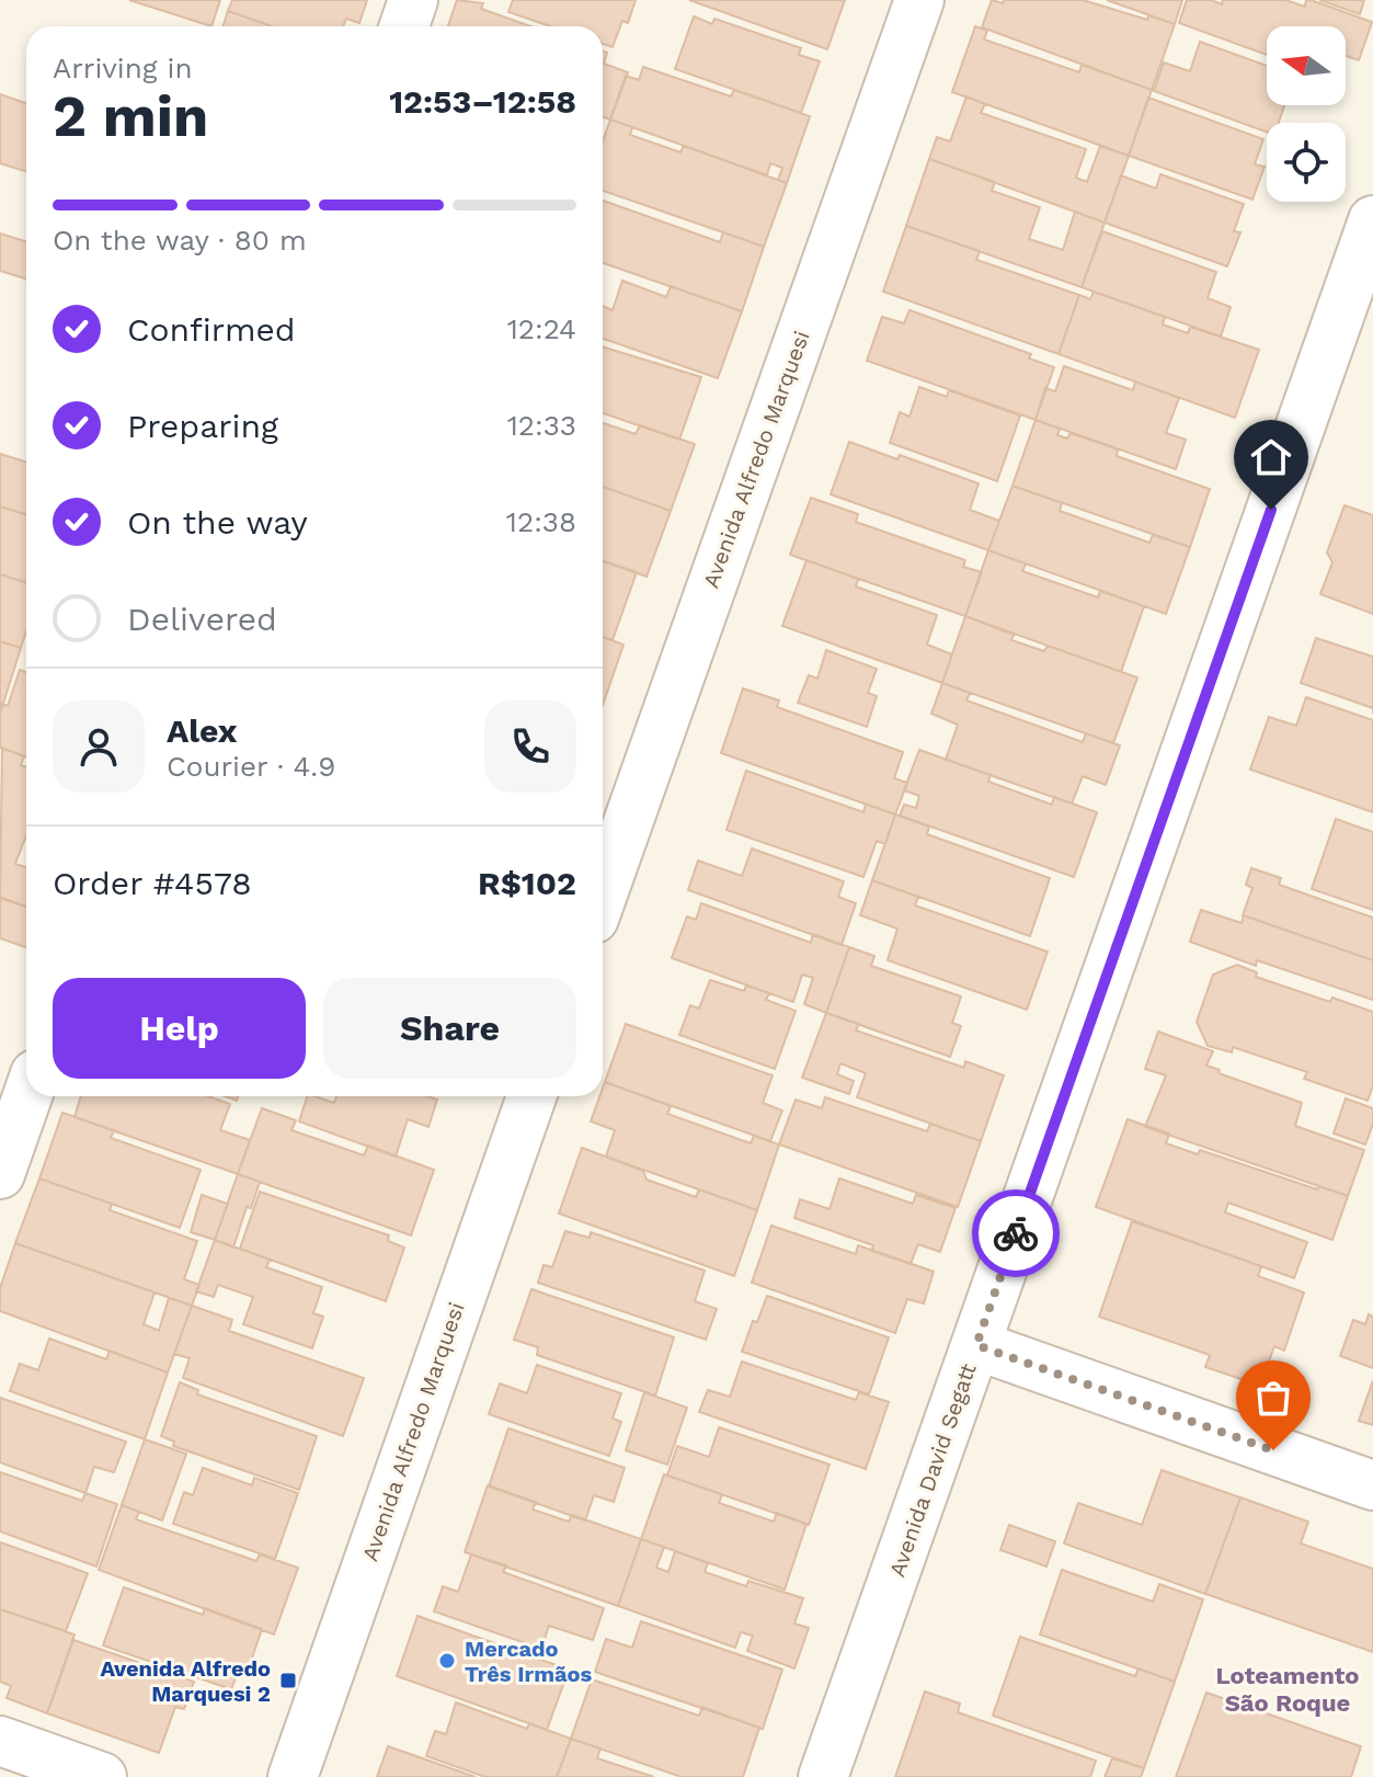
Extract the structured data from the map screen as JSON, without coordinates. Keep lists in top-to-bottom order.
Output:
{
  "streets": {
    "street": ["Avenida Alfredo Marquesi", "Avenida David Segatt"]
  },
  "districts": ["Loteamento São Roque"],
  "places": {
    "other": ["Mercado Três Irmãos"],
    "transit": ["Avenida Alfredo Marquesi 2"]
  },
  "north": "left",
  "page": {
    "heading": ["2 min", "Arriving in", "12:53–12:58"],
    "panel": [
      "Alex",
      "Courier · 4.9",
      "Order #4578",
      "R$102"
    ],
    "bar": "On the way · 80 m",
    "list": [
      ["Confirmed", "12:24"],
      ["Preparing", "12:33"],
      ["On the way", "12:38"],
      "Delivered"
    ],
    "buttons": ["Help", "Share"]
  }
}
